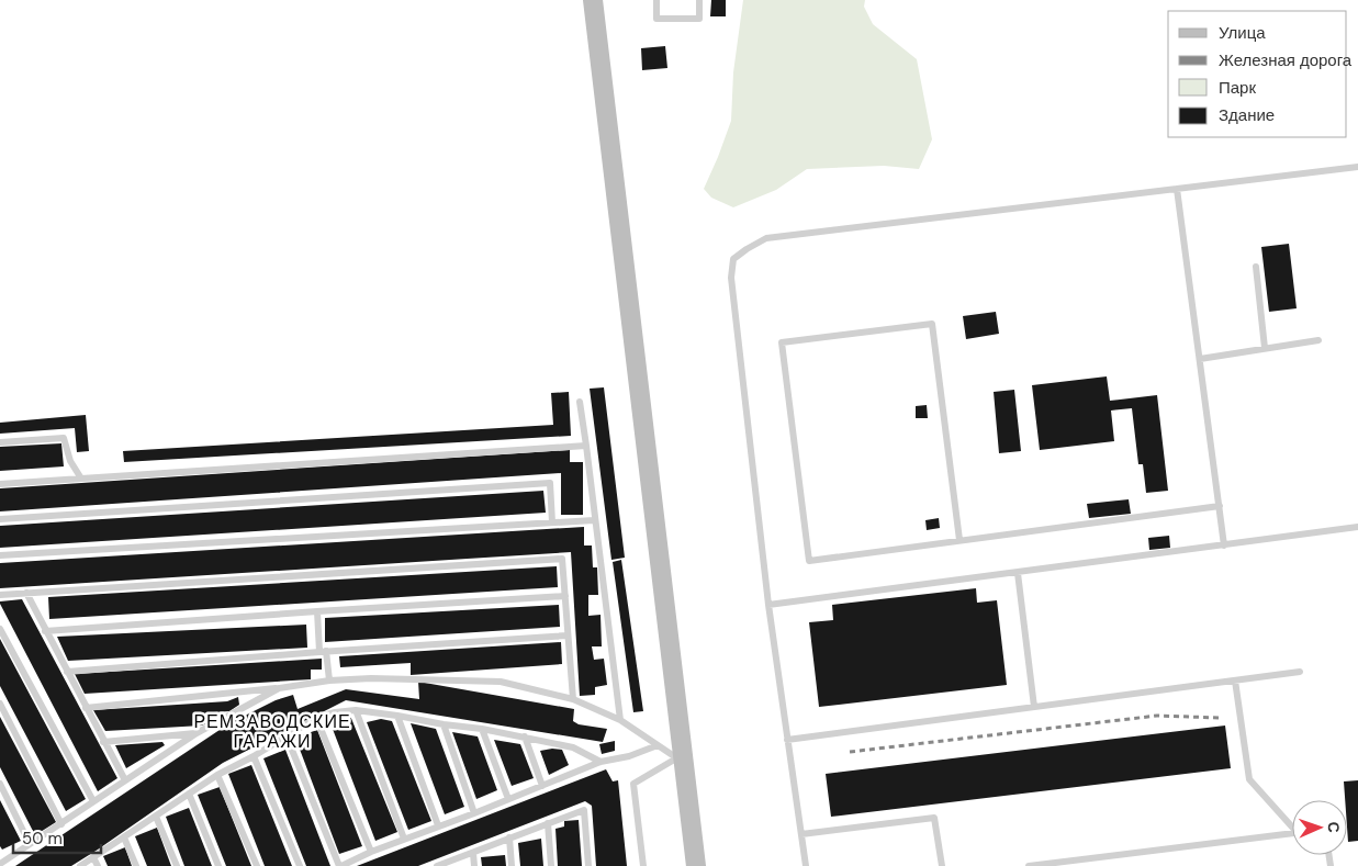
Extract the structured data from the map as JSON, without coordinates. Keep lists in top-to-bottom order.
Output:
{
  "districts": ["РЕМЗАВОДСКИЕ ГАРАЖИ"],
  "legend": [
    "Улица",
    "Железная дорога",
    "Парк",
    "Здание"
  ],
  "scale_bar": "50 m",
  "north": "right"
}
